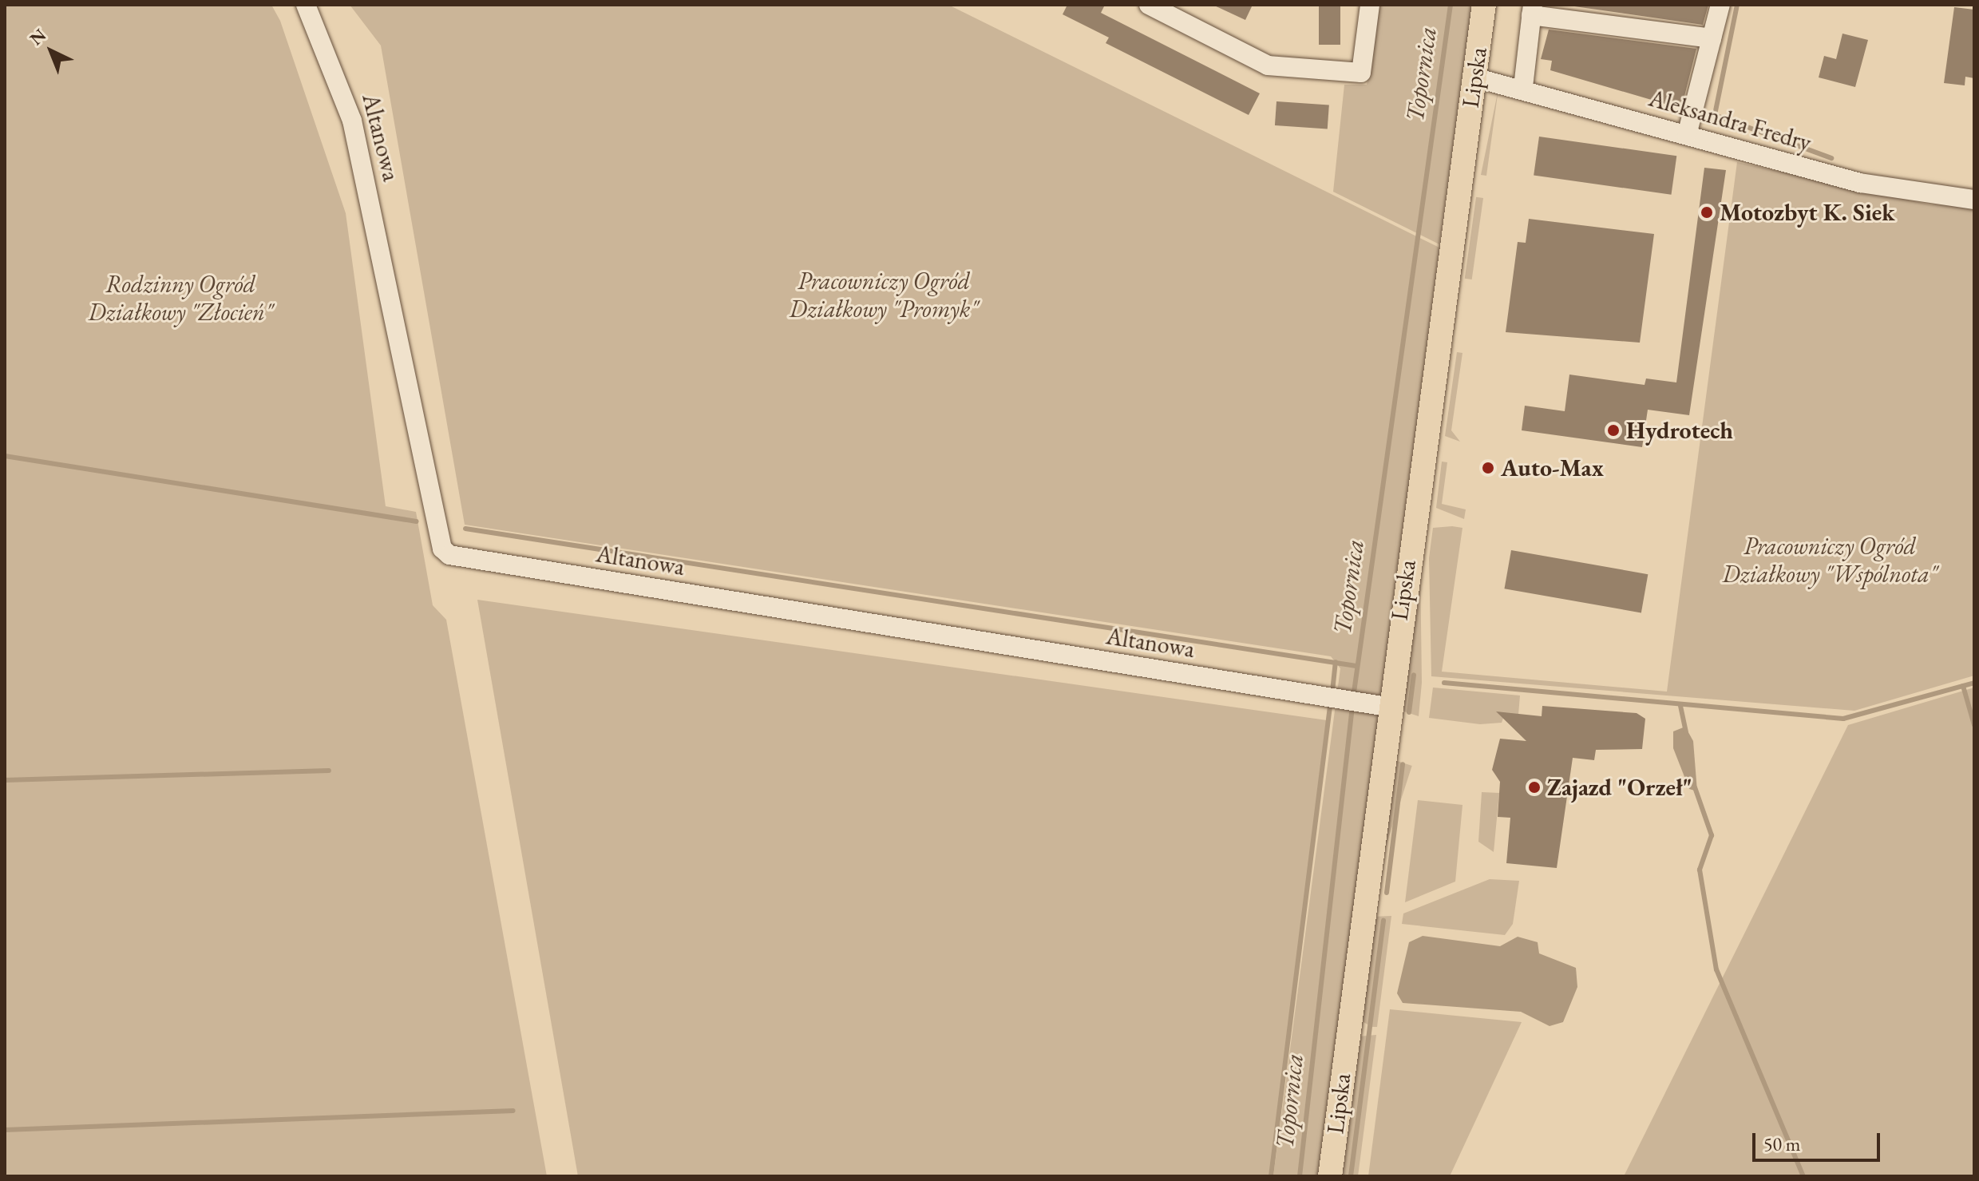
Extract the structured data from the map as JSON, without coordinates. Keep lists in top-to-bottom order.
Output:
{
  "streets": {
    "main road": ["Lipska"],
    "street": ["Aleksandra Fredry", "Altanowa"]
  },
  "crossings": [
    ["Lipska", "Aleksandra Fredry"],
    ["Lipska", "Altanowa"]
  ],
  "water": ["Topornica"],
  "parks": ["Pracowniczy Ogród Działkowy \"Promyk\"", "Rodzinny Ogród Działkowy \"Złocień\"", "Pracowniczy Ogród Działkowy \"Wspólnota\""],
  "places": [
    "Motozbyt K. Siek",
    "Hydrotech",
    "Auto-Max",
    "Zajazd \"Orzeł\""
  ],
  "scale_bar": "50 m",
  "north": "top left"
}
